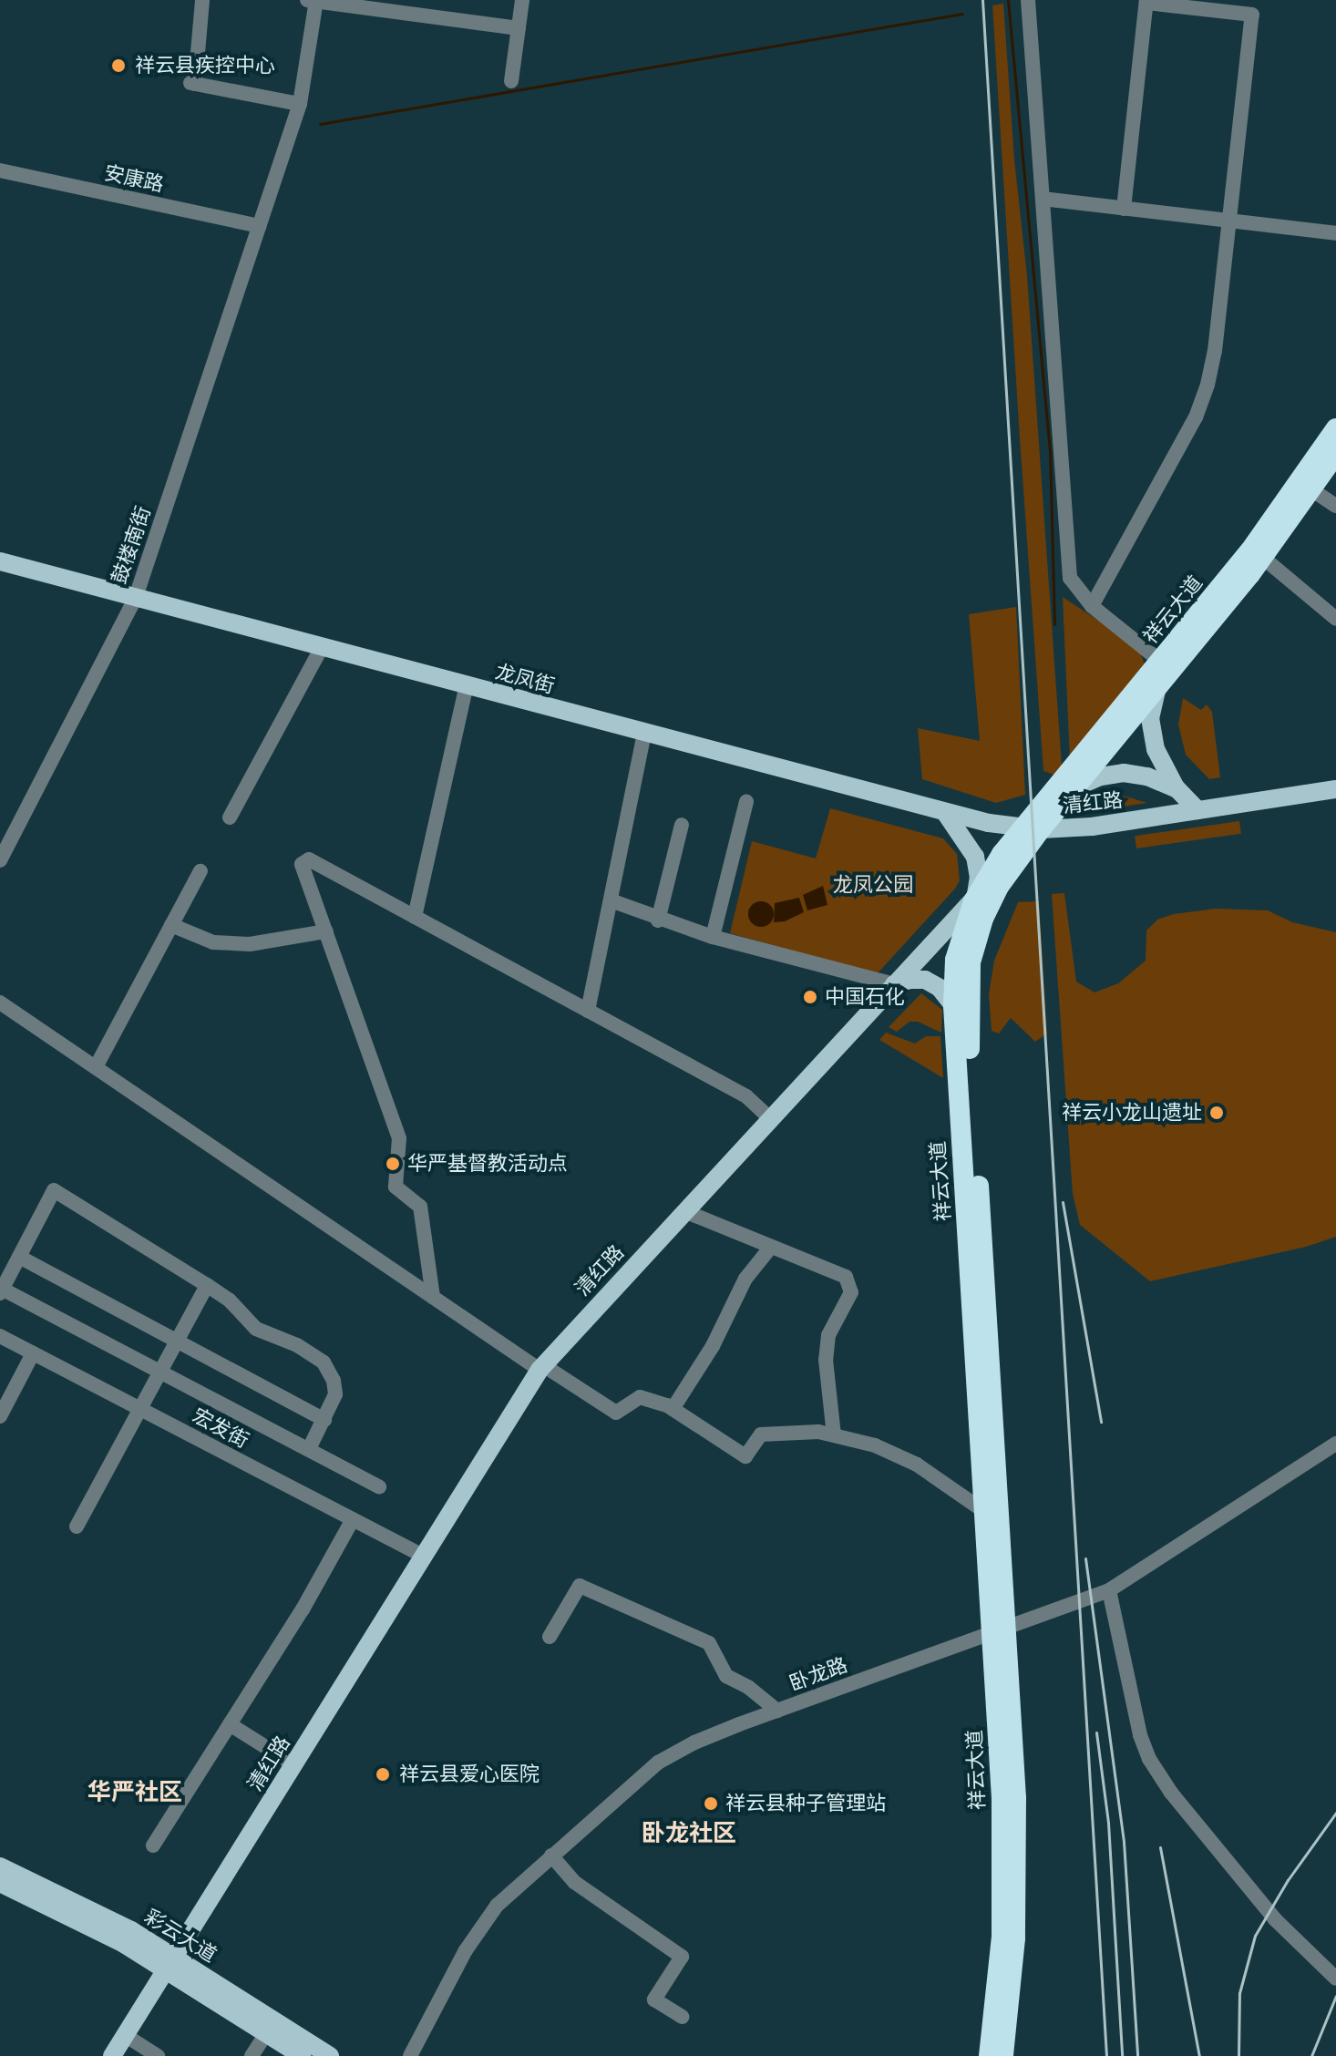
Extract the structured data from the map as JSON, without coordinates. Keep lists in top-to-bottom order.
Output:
{
  "streets": {
    "highway": ["祥云大道"],
    "main road": ["龙凤街", "清红路", "彩云大道"],
    "street": [
      "安康路",
      "鼓楼南街",
      "宏发街",
      "卧龙路"
    ]
  },
  "crossings": [
    ["安康路", "鼓楼南街"],
    ["鼓楼南街", "龙凤街"],
    ["祥云大道", "龙凤街"],
    ["祥云大道", "清红路"],
    ["祥云大道", "卧龙路"],
    ["龙凤街", "清红路"],
    ["清红路", "宏发街"],
    ["清红路", "彩云大道"]
  ],
  "districts": ["华严社区", "卧龙社区"],
  "parks": ["龙凤公园"],
  "places": [
    "祥云县疾控中心",
    "中国石化",
    "祥云小龙山遗址",
    "华严基督教活动点",
    "祥云县爱心医院",
    "祥云县种子管理站"
  ]
}
